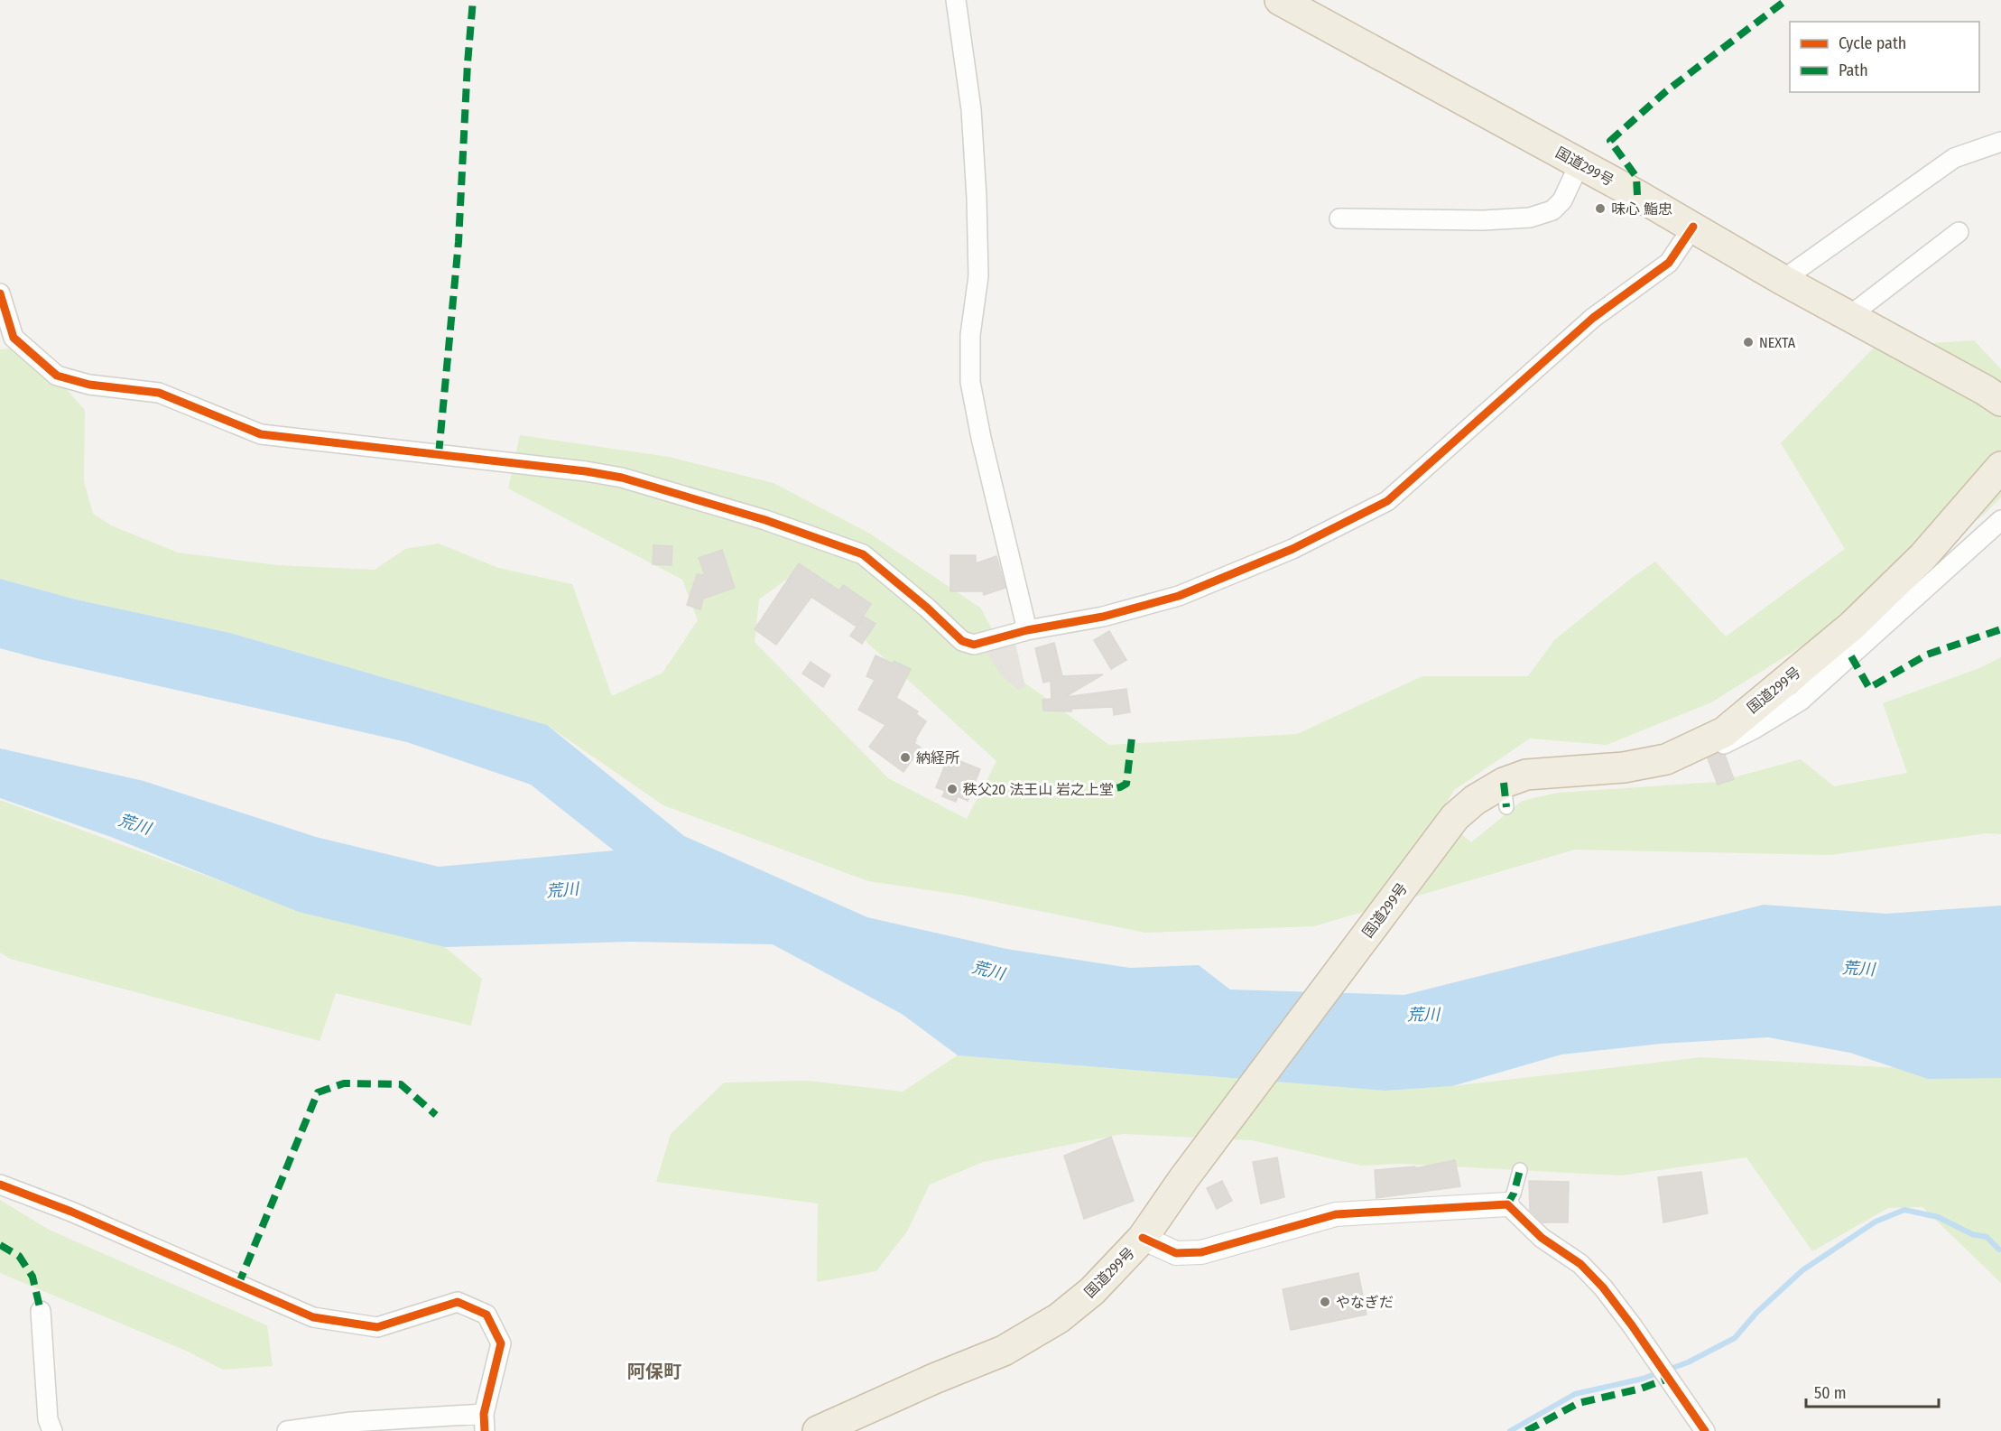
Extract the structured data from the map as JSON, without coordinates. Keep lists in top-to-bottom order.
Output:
{
  "streets": {
    "highway": ["国道299号"]
  },
  "districts": ["阿保町"],
  "water": ["荒川"],
  "places": [
    "味心 鮨忠",
    "NEXTA",
    "納経所",
    "秩父20 法王山 岩之上堂",
    "やなぎだ"
  ],
  "legend": ["Cycle path", "Path"],
  "scale_bar": "50 m"
}
